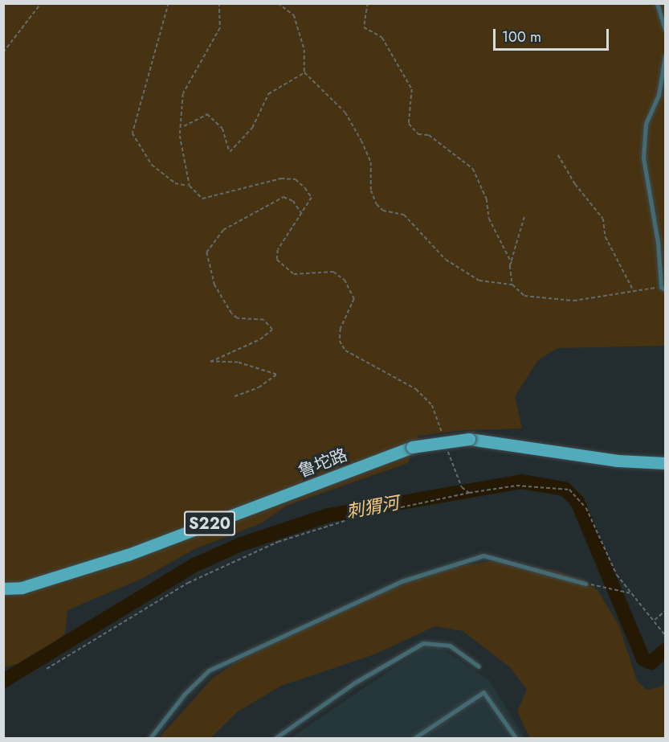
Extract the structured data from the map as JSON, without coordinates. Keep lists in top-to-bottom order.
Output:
{
  "streets": {
    "main road": ["鲁坨路", "S220"]
  },
  "water": ["刺猬河"],
  "scale_bar": "100 m"
}
